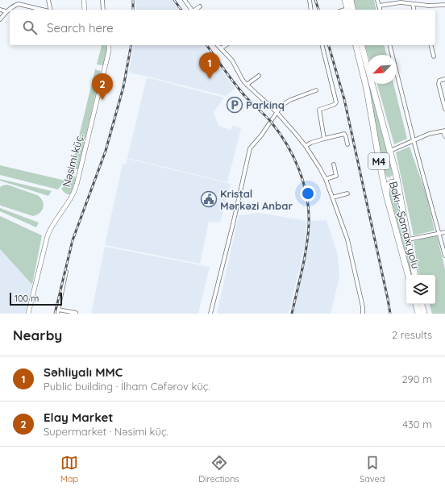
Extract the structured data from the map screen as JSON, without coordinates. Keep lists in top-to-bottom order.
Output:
{
  "streets": {
    "highway": ["M4", "Bakı - Şamaxı yolu"],
    "street": ["Nəsimi küç."]
  },
  "places": {
    "parking": ["Parkinq"],
    "public building": ["Kristal Mərkəzi Anbar"]
  },
  "scale_bar": "100 m",
  "north": "bottom left",
  "page": {
    "search": "Search here",
    "pins": ["1", "2"],
    "scale": "100 m",
    "heading": ["Nearby", "2 results"],
    "list": [
      {
        "mark": "1",
        "name": "Səhliyalı MMC",
        "note": "Public building · İlham Cəfərov küç.",
        "value": "290 m"
      },
      {
        "mark": "2",
        "name": "Elay Market",
        "note": "Supermarket · Nəsimi küç.",
        "value": "430 m"
      }
    ],
    "nav": ["Map", "Directions", "Saved"]
  }
}
